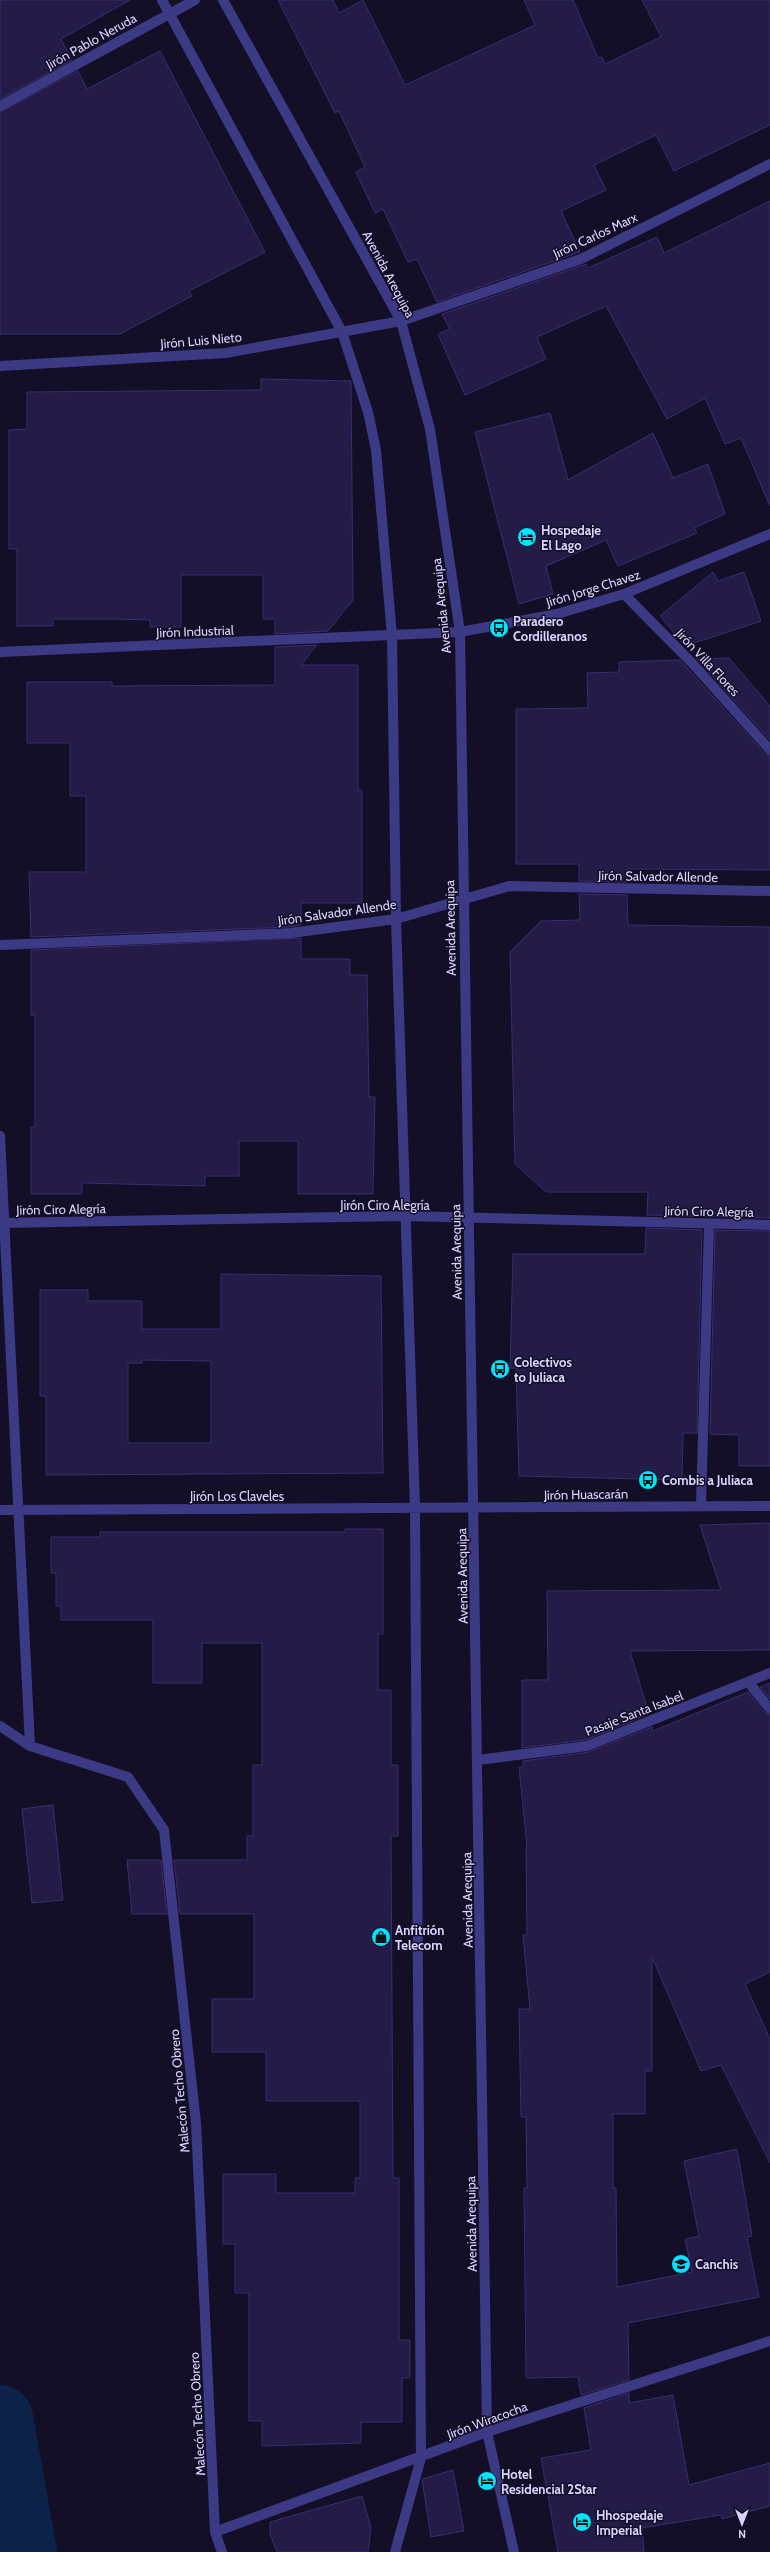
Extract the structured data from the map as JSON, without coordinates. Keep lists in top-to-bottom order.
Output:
{
  "streets": {
    "street": [
      "Jirón Pablo Neruda",
      "Jirón Carlos Marx",
      "Avenida Arequipa",
      "Jirón Luis Nieto",
      "Jirón Jorge Chavez",
      "Jirón Industrial",
      "Jirón Villa Flores",
      "Jirón Salvador Allende",
      "Jirón Ciro Alegría",
      "Jirón Huascarán",
      "Jirón Los Claveles",
      "Pasaje Santa Isabel",
      "Malecón Techo Obrero",
      "Jirón Wiracocha"
    ]
  },
  "crossings": [
    ["Jirón Carlos Marx", "Avenida Arequipa"],
    ["Jirón Carlos Marx", "Jirón Luis Nieto"],
    ["Avenida Arequipa", "Jirón Luis Nieto"],
    ["Avenida Arequipa", "Jirón Jorge Chavez"],
    ["Avenida Arequipa", "Jirón Salvador Allende"],
    ["Avenida Arequipa", "Jirón Ciro Alegría"],
    ["Avenida Arequipa", "Jirón Huascarán"],
    ["Avenida Arequipa", "Jirón Los Claveles"],
    ["Avenida Arequipa", "Pasaje Santa Isabel"],
    ["Avenida Arequipa", "Jirón Wiracocha"],
    ["Jirón Jorge Chavez", "Jirón Industrial"],
    ["Jirón Jorge Chavez", "Jirón Villa Flores"],
    ["Jirón Huascarán", "Jirón Los Claveles"],
    ["Malecón Techo Obrero", "Jirón Wiracocha"]
  ],
  "places": {
    "hotel": ["Hospedaje El Lago", "Hotel Residencial 2Star", "Hhospedaje Imperial"],
    "bus stop": ["Paradero Cordilleranos", "Colectivos to Juliaca", "Combis a Juliaca"],
    "shop": ["Anfitrión Telecom"],
    "school or university": ["Canchis"]
  },
  "north": "bottom"
}
